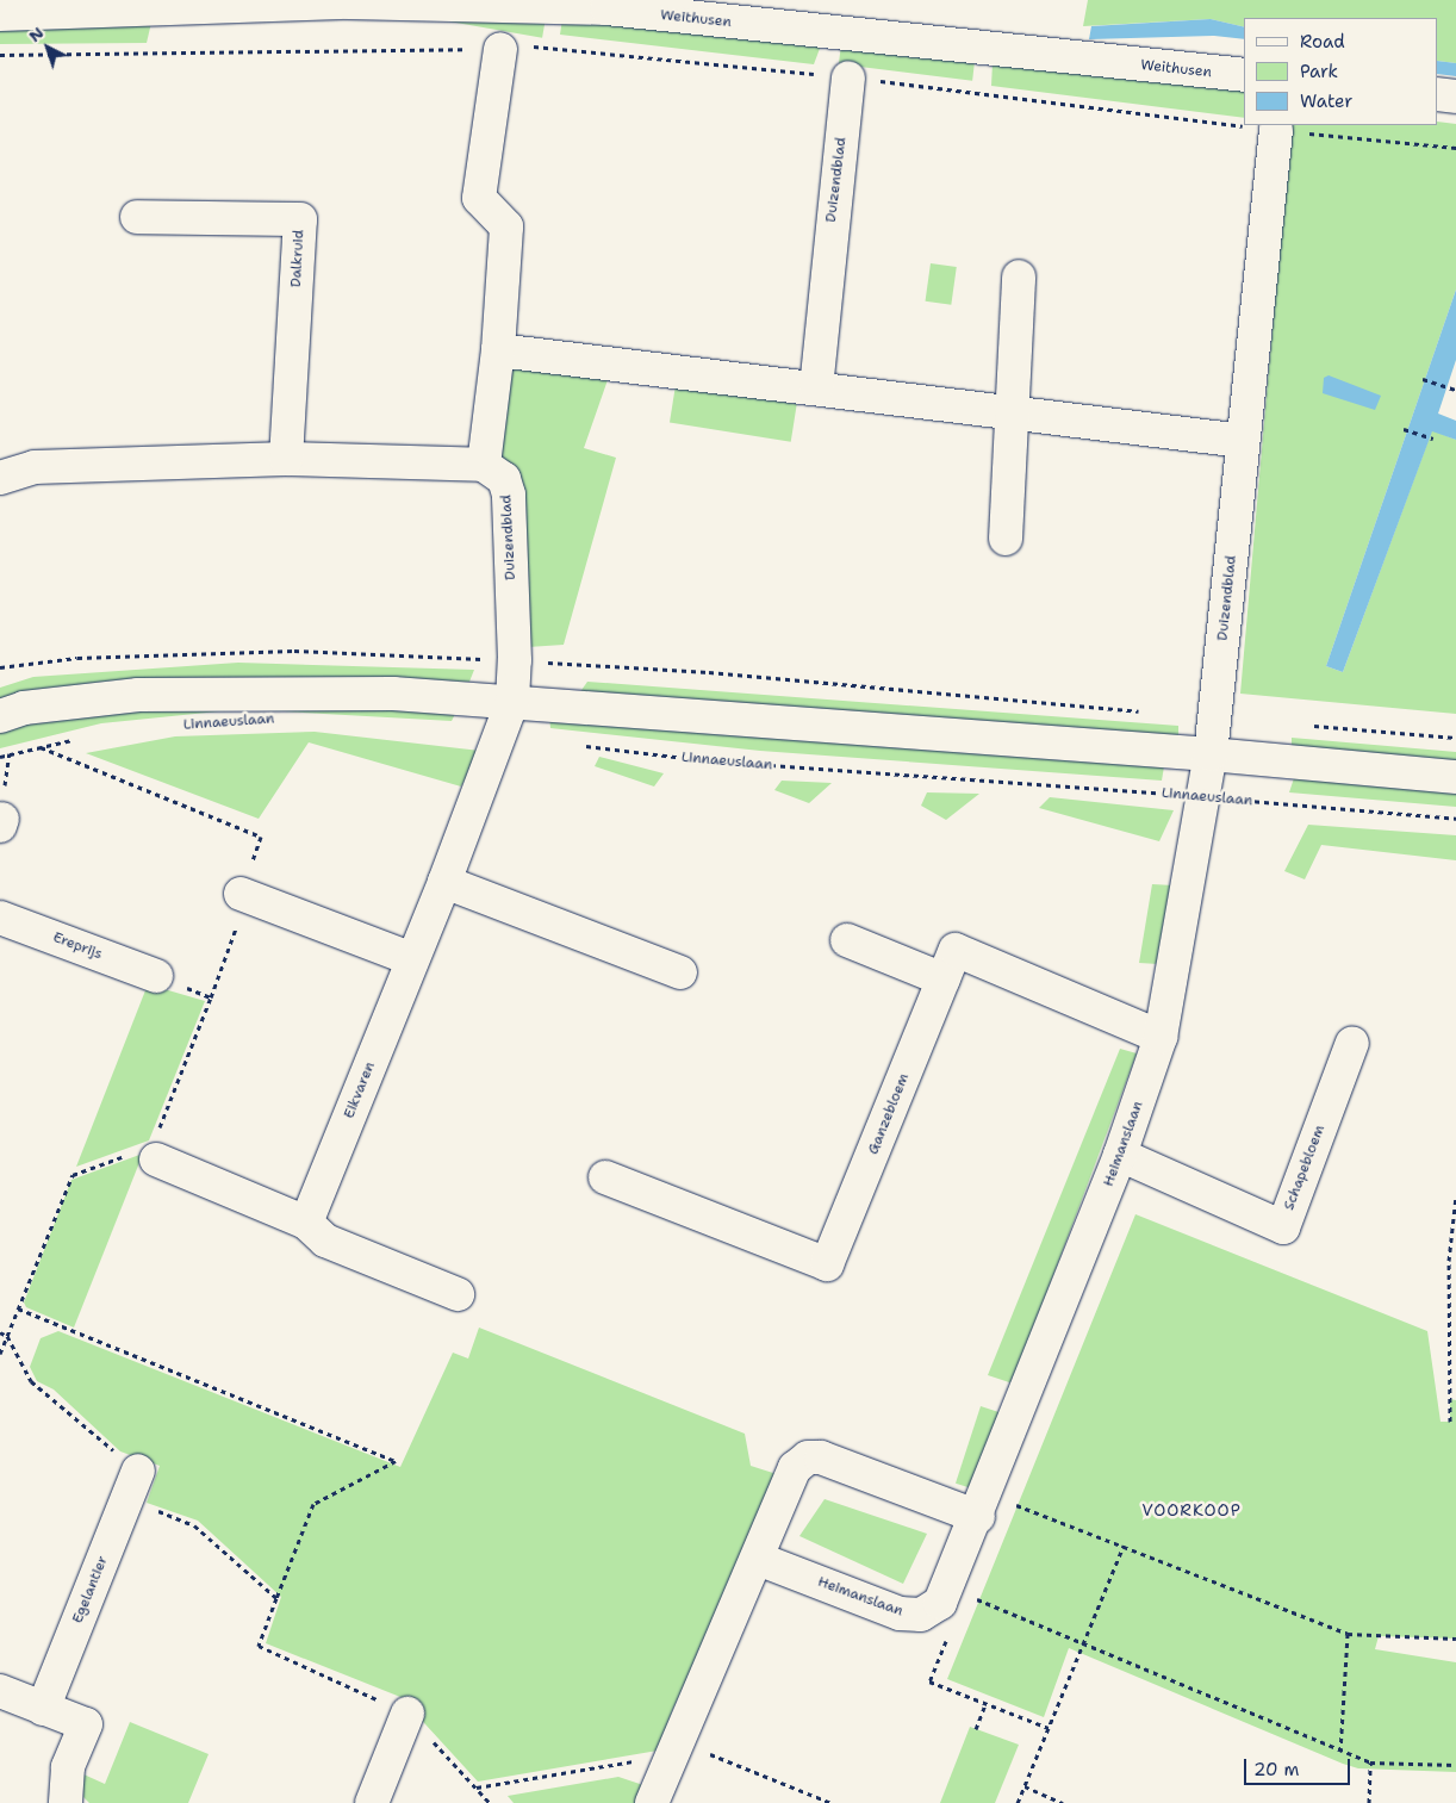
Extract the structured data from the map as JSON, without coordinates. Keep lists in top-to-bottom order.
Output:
{
  "streets": {
    "street": [
      "Weithusen",
      "Duizendblad",
      "Dalkruid",
      "Linnaeuslaan",
      "Ereprijs",
      "Eikvaren",
      "Ganzebloem",
      "Heimanslaan",
      "Schapebloem",
      "Egelantier"
    ]
  },
  "crossings": [
    ["Duizendblad", "Linnaeuslaan"],
    ["Duizendblad", "Eikvaren"],
    ["Duizendblad", "Heimanslaan"],
    ["Linnaeuslaan", "Eikvaren"],
    ["Linnaeuslaan", "Heimanslaan"],
    ["Ganzebloem", "Heimanslaan"],
    ["Heimanslaan", "Schapebloem"]
  ],
  "districts": ["VOORKOOP"],
  "legend": ["Road", "Park", "Water"],
  "scale_bar": "20 m",
  "north": "top left"
}
